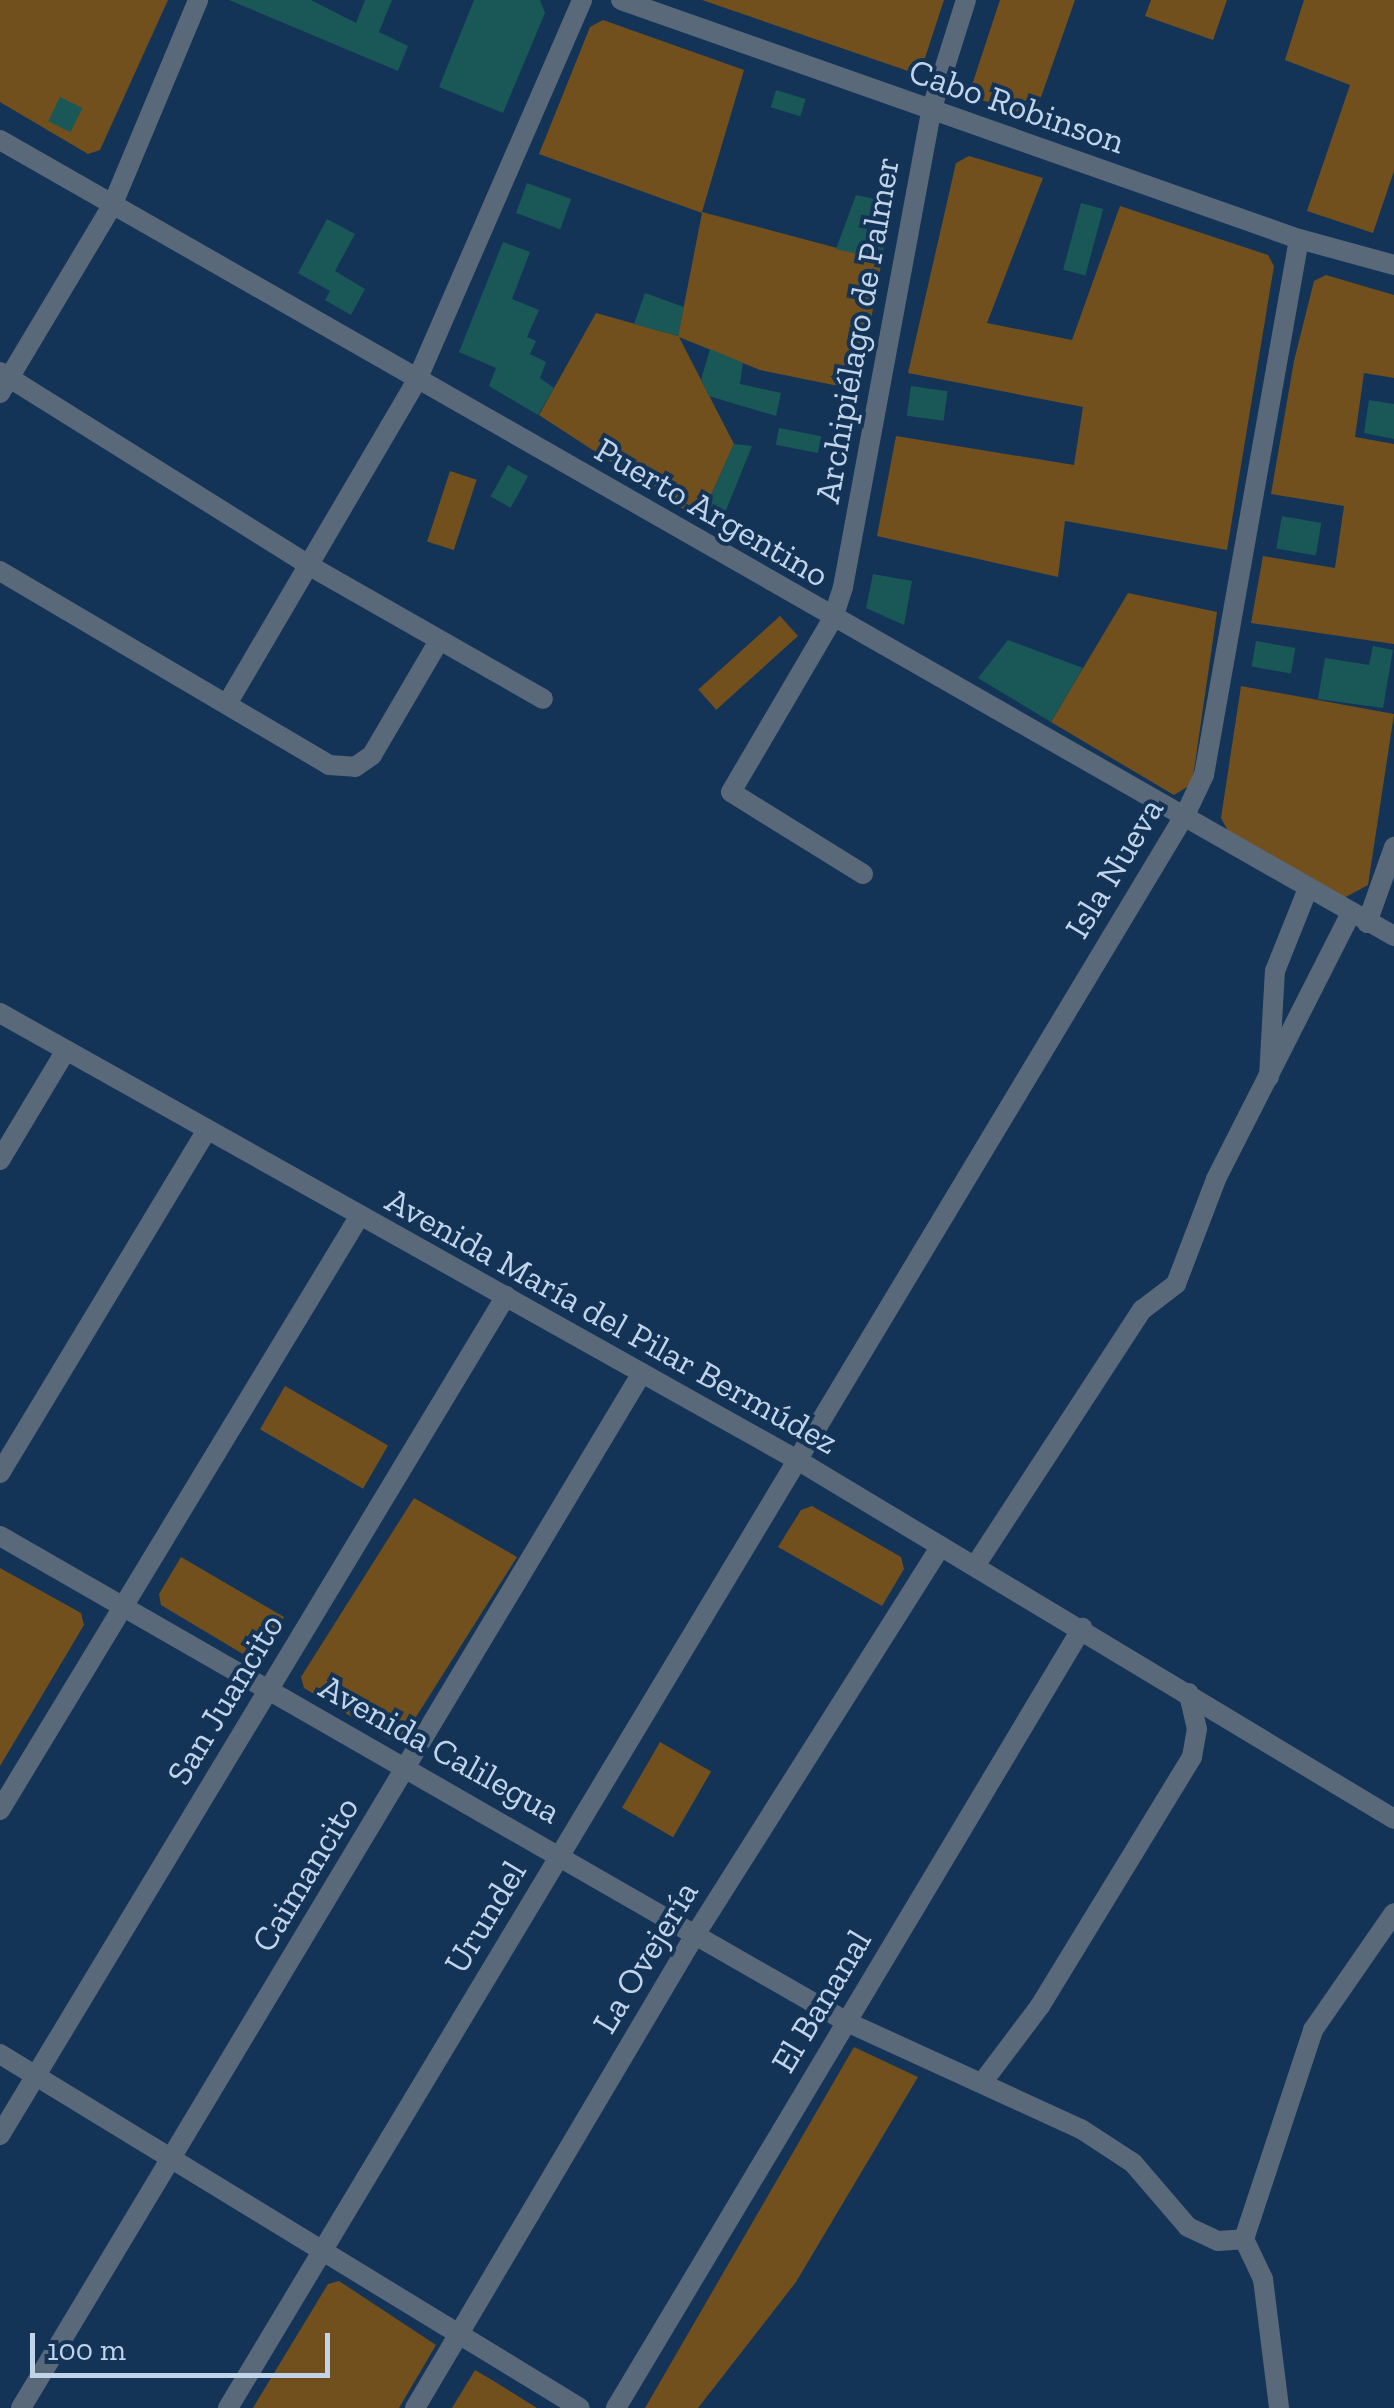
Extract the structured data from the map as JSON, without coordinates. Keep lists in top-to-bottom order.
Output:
{
  "streets": {
    "street": [
      "Cabo Robinson",
      "Archipiélago de Palmer",
      "Puerto Argentino",
      "Isla Nueva",
      "Avenida María del Pilar Bermúdez",
      "San Juancito",
      "Avenida Calilegua",
      "Caimancito",
      "Urundel",
      "La Ovejería",
      "El Bananal"
    ]
  },
  "crossings": [
    ["Cabo Robinson", "Archipiélago de Palmer"],
    ["Cabo Robinson", "Isla Nueva"],
    ["Archipiélago de Palmer", "Puerto Argentino"],
    ["Puerto Argentino", "Isla Nueva"],
    ["Isla Nueva", "Avenida María del Pilar Bermúdez"],
    ["Isla Nueva", "Urundel"],
    ["Avenida María del Pilar Bermúdez", "San Juancito"],
    ["Avenida María del Pilar Bermúdez", "Caimancito"],
    ["Avenida María del Pilar Bermúdez", "Urundel"],
    ["Avenida María del Pilar Bermúdez", "La Ovejería"],
    ["Avenida María del Pilar Bermúdez", "El Bananal"],
    ["San Juancito", "Avenida Calilegua"],
    ["Avenida Calilegua", "Caimancito"],
    ["Avenida Calilegua", "Urundel"],
    ["Avenida Calilegua", "La Ovejería"],
    ["Avenida Calilegua", "El Bananal"]
  ],
  "scale_bar": "100 m"
}
